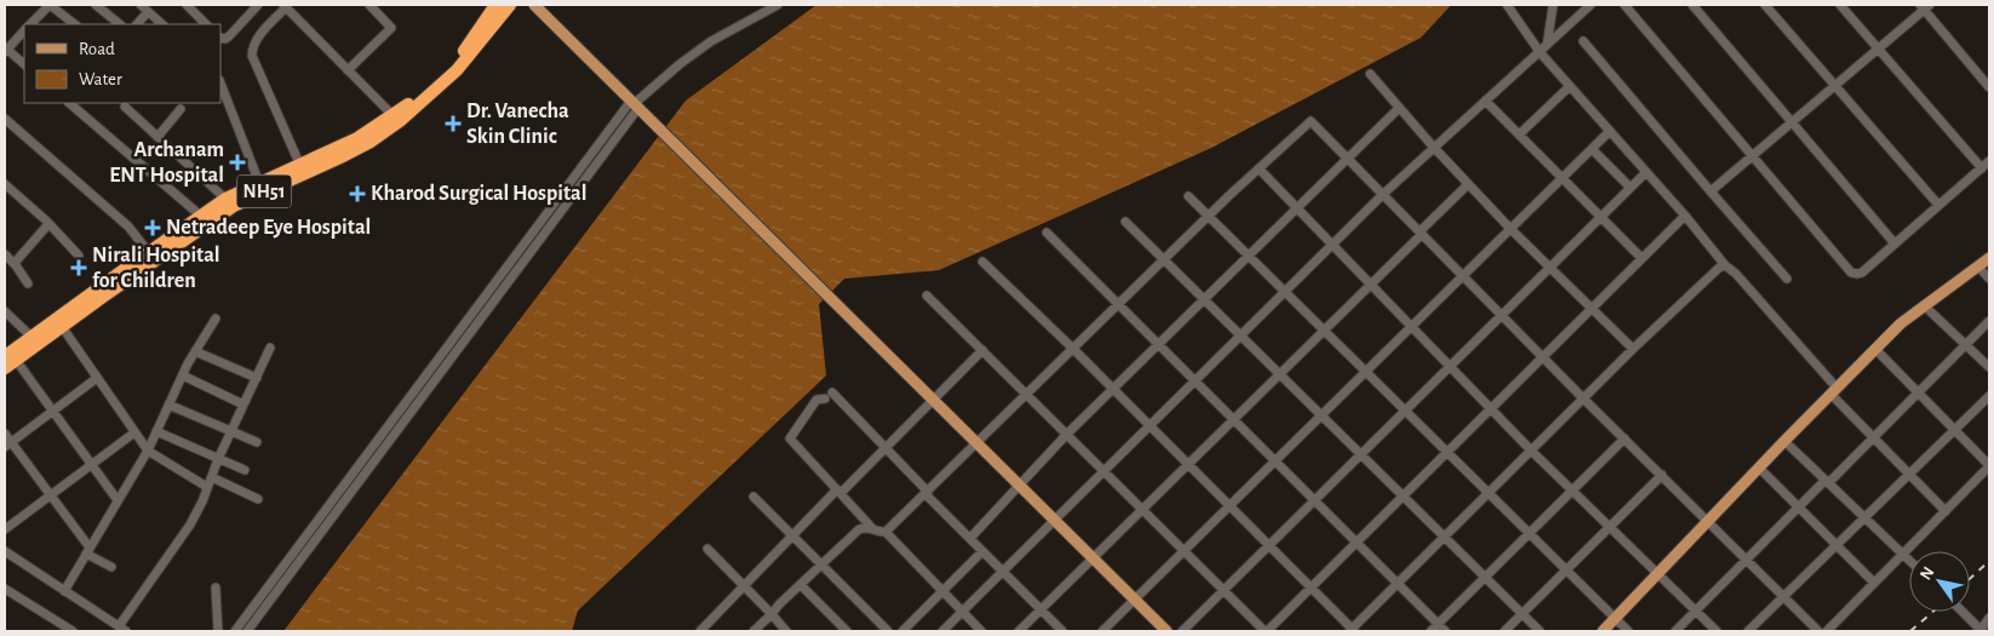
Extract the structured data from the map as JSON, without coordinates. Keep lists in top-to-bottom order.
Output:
{
  "streets": {
    "highway": ["NH51"]
  },
  "places": {
    "health": [
      "Dr. Vanecha Skin Clinic",
      "Archanam ENT Hospital",
      "Kharod Surgical Hospital",
      "Netradeep Eye Hospital",
      "Nirali Hospital for Children"
    ]
  },
  "legend": ["Road", "Water"],
  "north": "top left"
}
